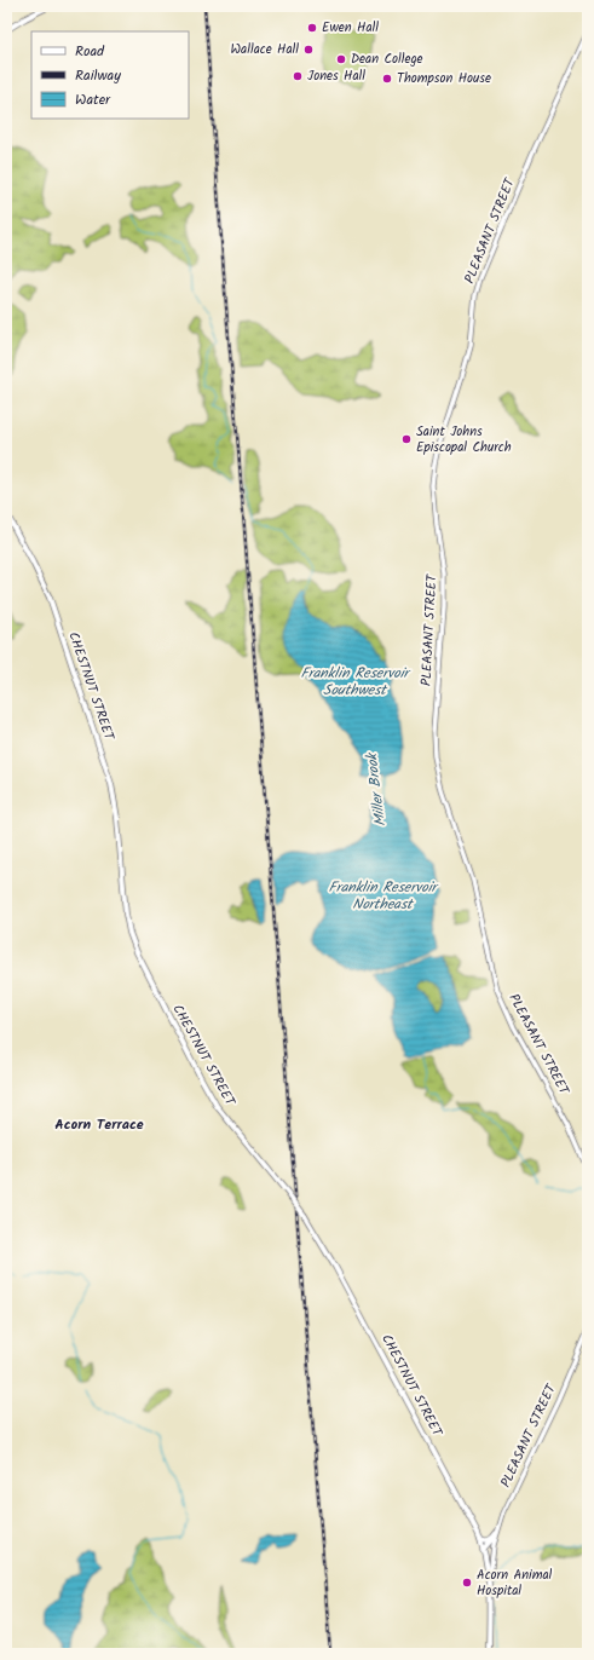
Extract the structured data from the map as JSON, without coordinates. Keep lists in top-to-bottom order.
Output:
{
  "streets": {
    "main road": ["CHESTNUT STREET"],
    "street": ["PLEASANT STREET"]
  },
  "crossings": [
    ["PLEASANT STREET", "CHESTNUT STREET"]
  ],
  "districts": ["Acorn Terrace"],
  "water": ["Franklin Reservoir Southwest", "Miller Brook", "Franklin Reservoir Northeast"],
  "places": [
    "Ewen Hall",
    "Wallace Hall",
    "Dean College",
    "Jones Hall",
    "Thompson House",
    "Saint Johns Episcopal Church",
    "Acorn Animal Hospital"
  ],
  "legend": ["Road", "Railway", "Water"]
}
